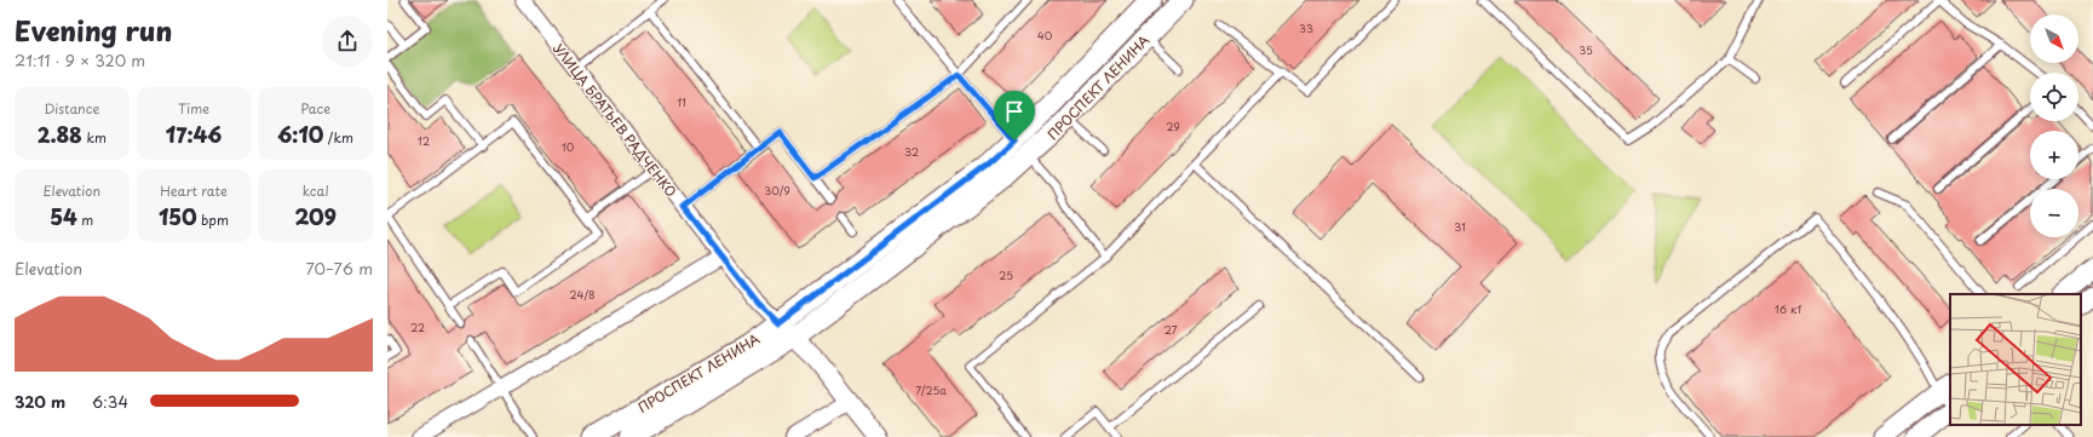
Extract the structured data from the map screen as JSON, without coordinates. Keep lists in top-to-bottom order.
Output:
{
  "streets": {
    "main road": ["ПРОСПЕКТ ЛЕНИНА"],
    "street": ["УЛИЦА БРАТЬЕВ РАДЧЕНКО"]
  },
  "crossings": [
    ["ПРОСПЕКТ ЛЕНИНА", "УЛИЦА БРАТЬЕВ РАДЧЕНКО"]
  ],
  "house_numbers": [
    "33",
    "40",
    "35",
    "11",
    "29",
    "12",
    "10",
    "32",
    "30/9",
    "31",
    "25",
    "24/8",
    "16 к1",
    "22",
    "27",
    "7/25а"
  ],
  "north": "bottom right",
  "page": {
    "heading": ["Evening run", "21:11 · 9 × 320 m"],
    "map_buttons": ["+", "−"],
    "stats": [
      ["Distance", "2.88 km"],
      ["Time", "17:46"],
      ["Pace", "6:10 /km"],
      ["Elevation", "54 m"],
      ["Heart rate", "150 bpm"],
      ["kcal", "209"]
    ],
    "chart": ["Elevation", "70–76 m"],
    "list": [
      {
        "name": "320 m",
        "note": "6:34"
      }
    ]
  }
}
